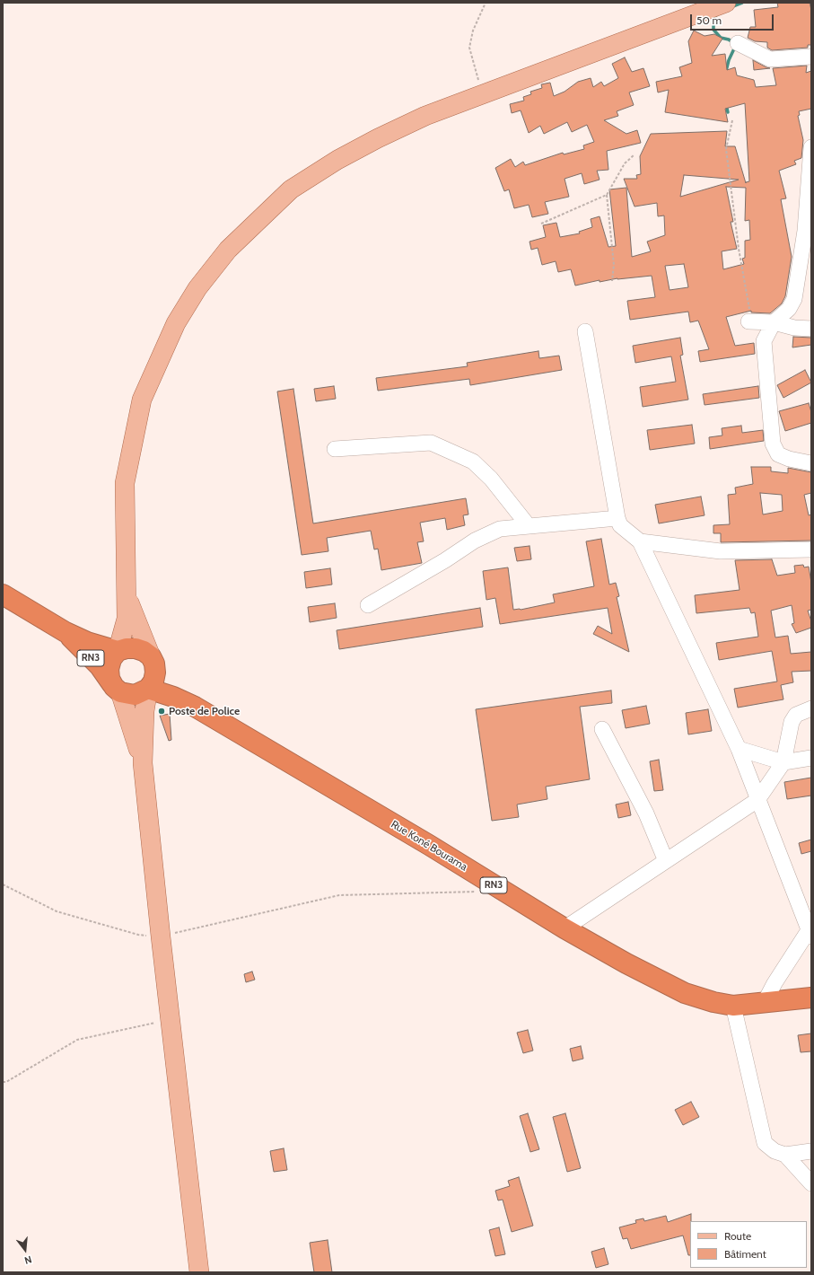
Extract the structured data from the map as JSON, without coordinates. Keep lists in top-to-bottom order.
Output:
{
  "streets": {
    "highway": ["RN3", "Rue Koné Bourama"]
  },
  "crossings": [
    ["RN3", "Rue Koné Bourama"]
  ],
  "places": ["Poste de Police"],
  "legend": ["Route", "Bâtiment"],
  "scale_bar": "50 m",
  "north": "bottom"
}
